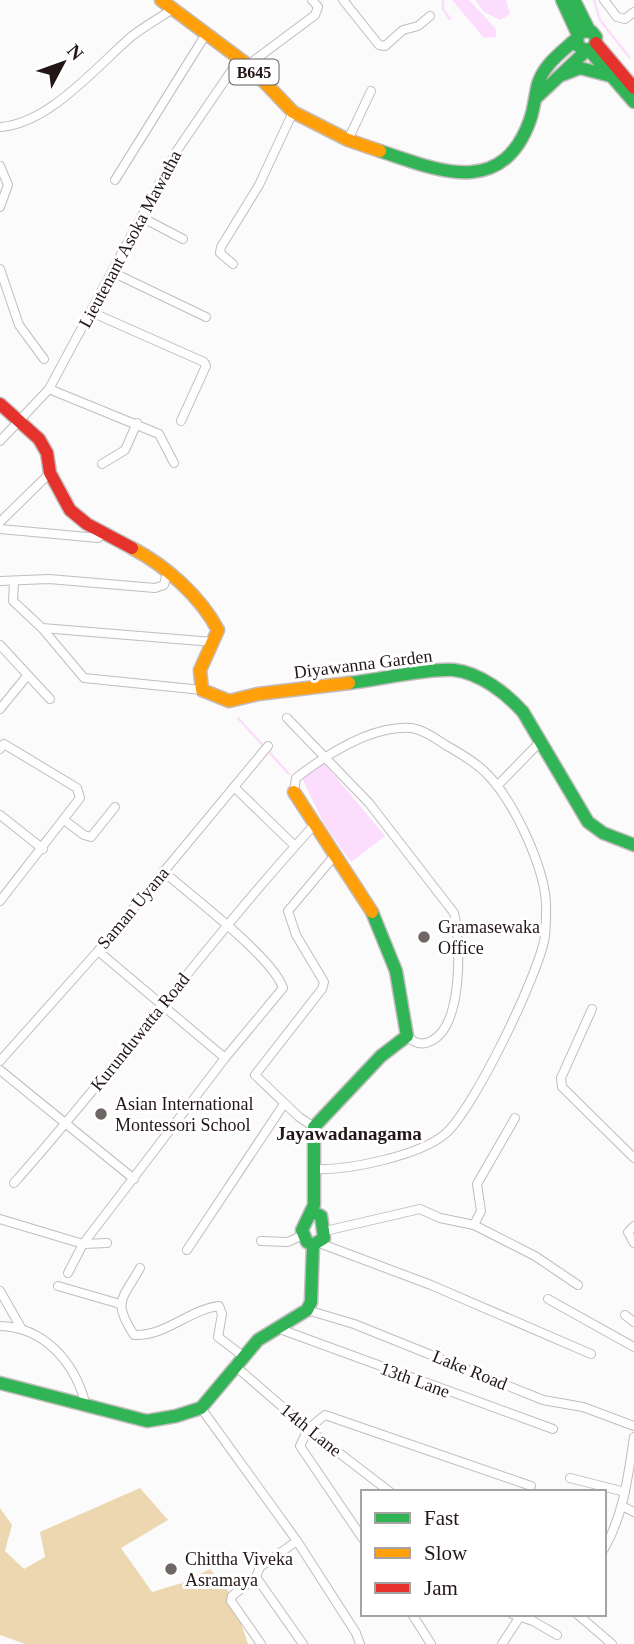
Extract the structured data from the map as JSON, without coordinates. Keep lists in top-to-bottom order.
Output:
{
  "streets": {
    "street": [
      "B645",
      "Lieutenant Asoka Mawatha",
      "Diyawanna Garden",
      "Saman Uyana",
      "Kurunduwatta Road",
      "Lake Road",
      "13th Lane",
      "14th Lane"
    ]
  },
  "crossings": [
    ["B645", "Lieutenant Asoka Mawatha"]
  ],
  "districts": ["Jayawadanagama"],
  "places": ["Gramasewaka Office", "Asian International Montessori School", "Chittha Viveka Asramaya"],
  "legend": ["Fast", "Slow", "Jam"],
  "north": "top right"
}
